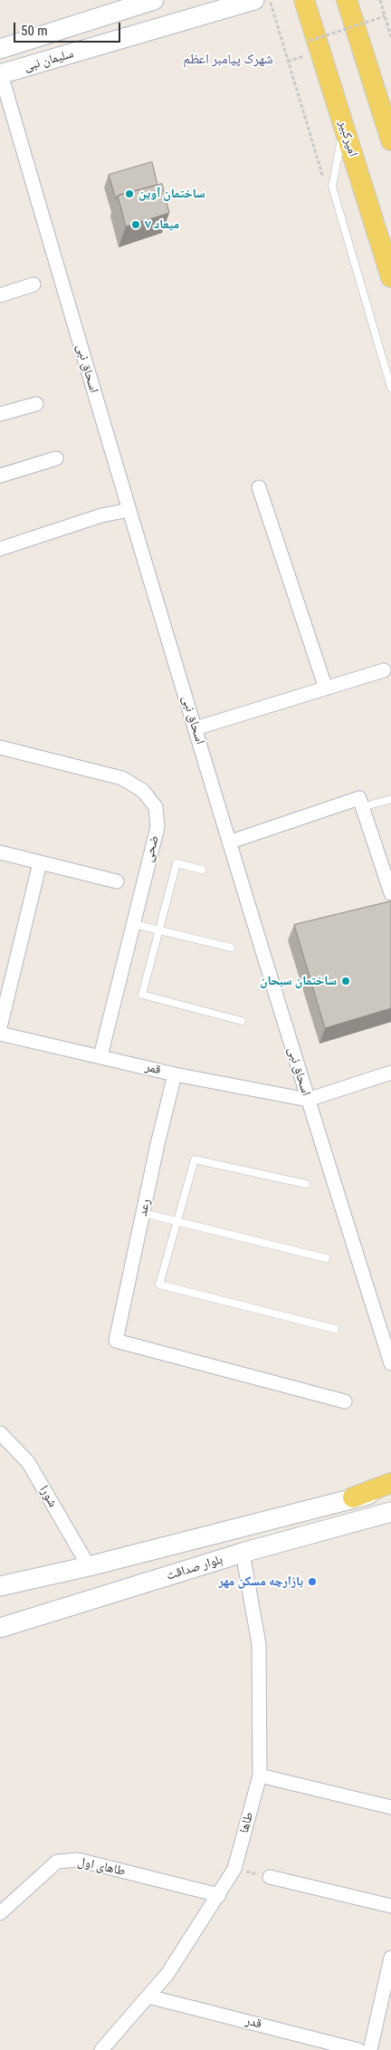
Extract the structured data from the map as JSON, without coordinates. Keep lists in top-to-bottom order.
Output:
{
  "streets": {
    "main road": ["امیرکبیر"],
    "street": [
      "سلیمان نبی",
      "اسحاق نبی",
      "ضحی",
      "قمر",
      "رعد",
      "شورا",
      "بلوار صداقت",
      "طاها",
      "طاهای اول",
      "قدر"
    ]
  },
  "crossings": [
    ["سلیمان نبی", "اسحاق نبی"],
    ["اسحاق نبی", "قمر"],
    ["ضحی", "قمر"],
    ["قمر", "رعد"],
    ["بلوار صداقت", "طاها"],
    ["طاها", "طاهای اول"],
    ["طاها", "قدر"]
  ],
  "districts": ["شهرک پیامبر اعظم"],
  "places": [
    "ساختمان آوین",
    "میعاد ۷",
    "ساختمان سبحان",
    "بازارچه مسکن مهر"
  ],
  "scale_bar": "50 m"
}
